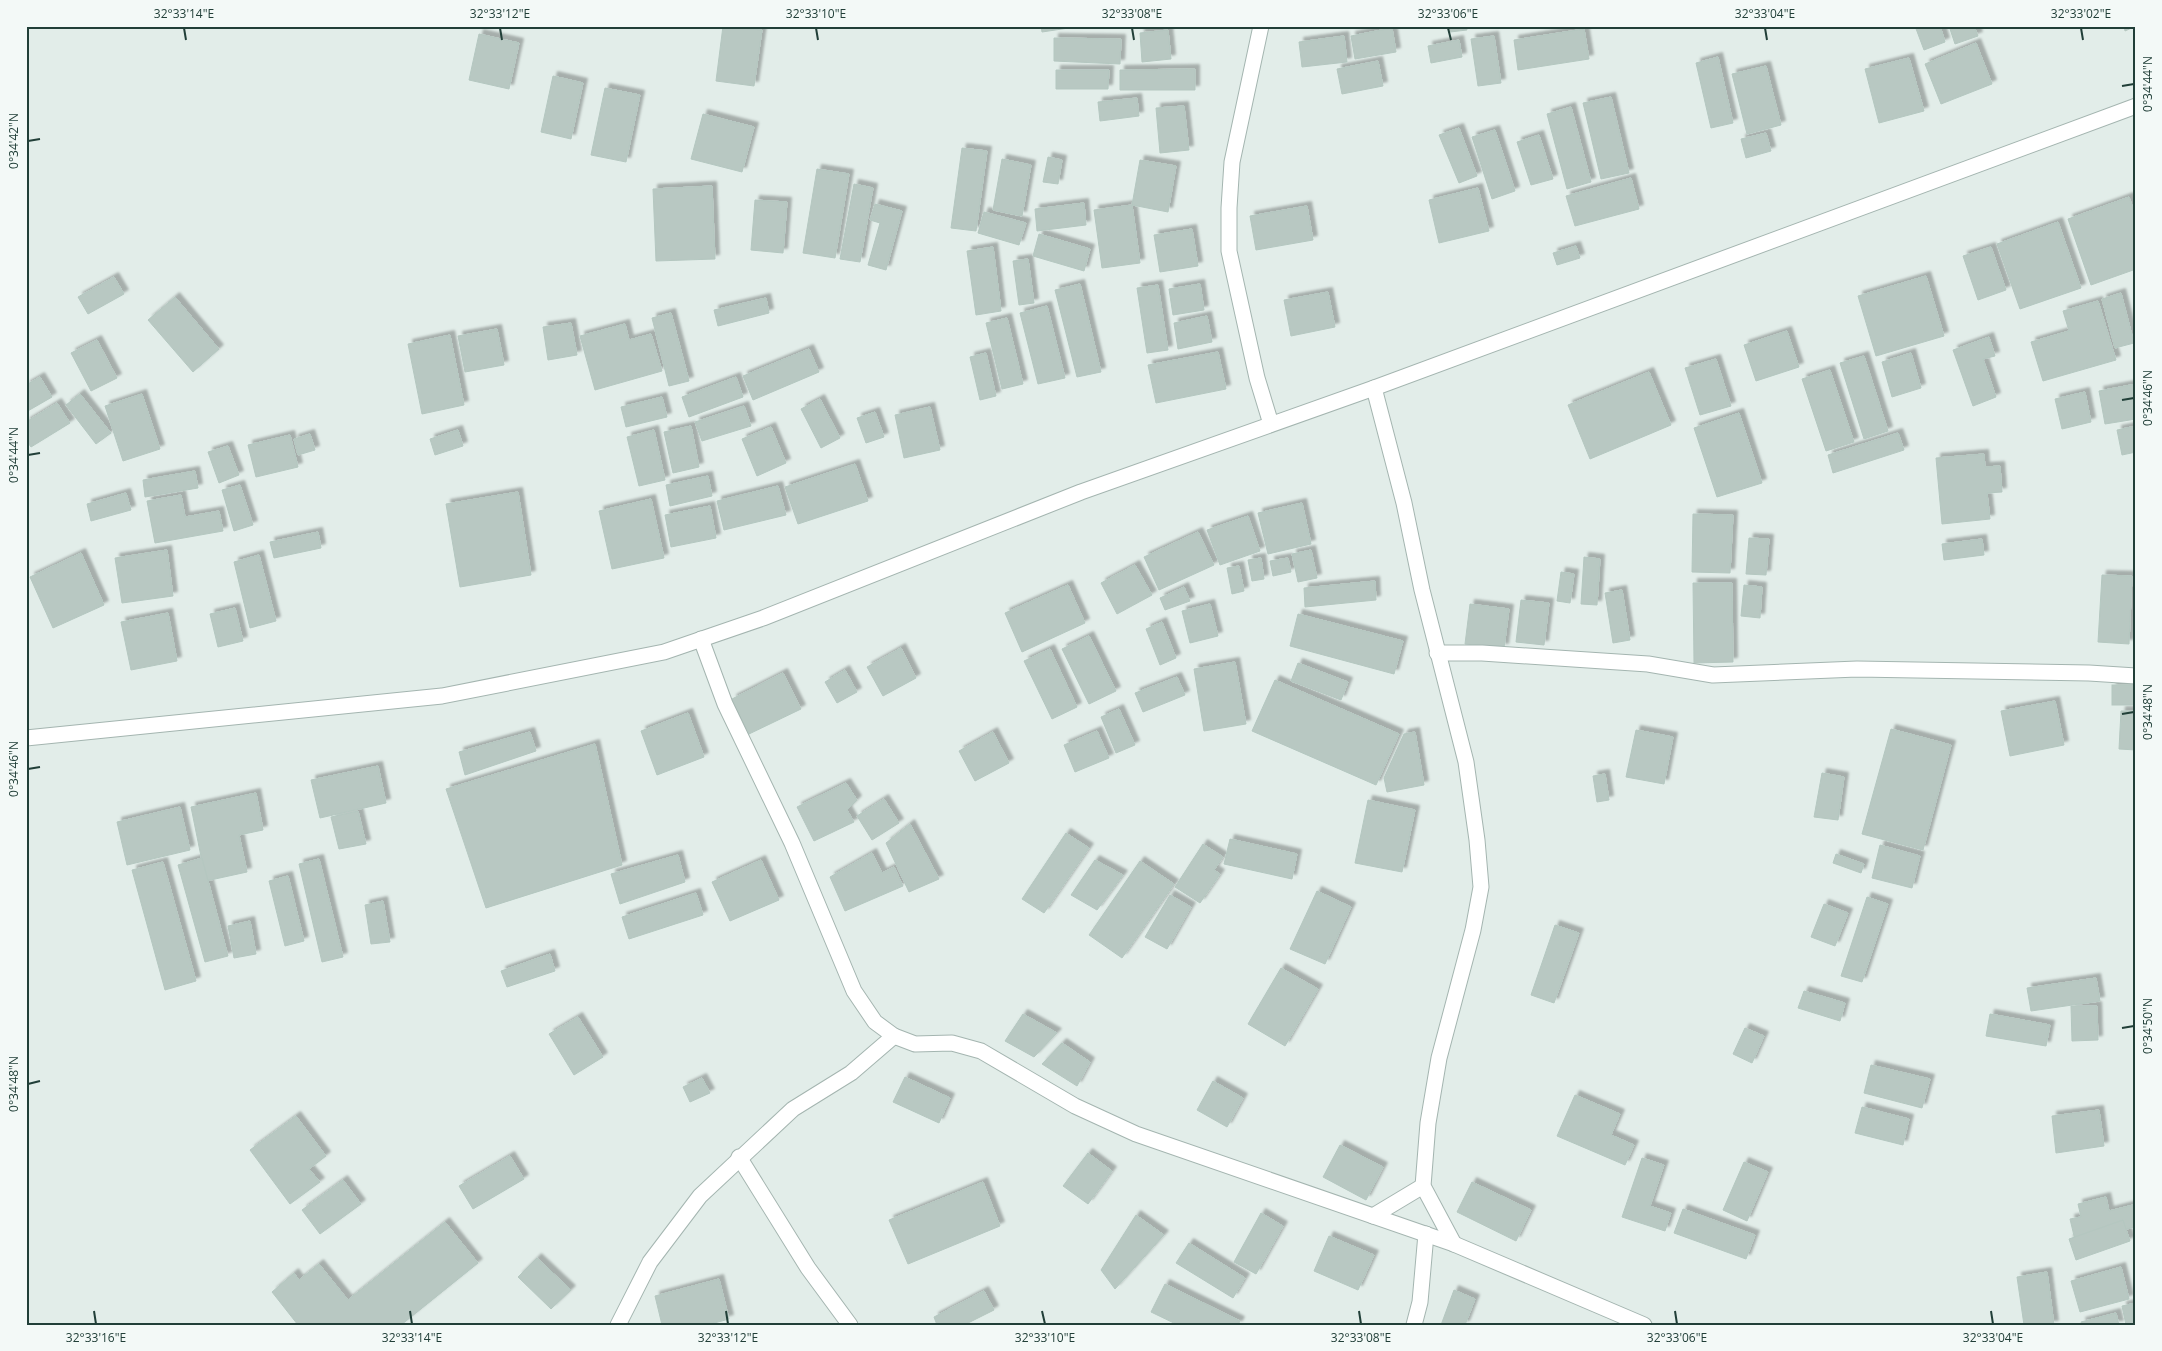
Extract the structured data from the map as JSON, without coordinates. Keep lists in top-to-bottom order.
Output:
{
  "coordinates": [
    "32°33'14\"E",
    "32°33'12\"E",
    "32°33'10\"E",
    "32°33'08\"E",
    "32°33'06\"E",
    "32°33'04\"E",
    "32°33'02\"E",
    "0°34'44\"N",
    "0°34'42\"N",
    "0°34'46\"N",
    "0°34'48\"N",
    "0°34'50\"N",
    "32°33'16\"E"
  ]
}
